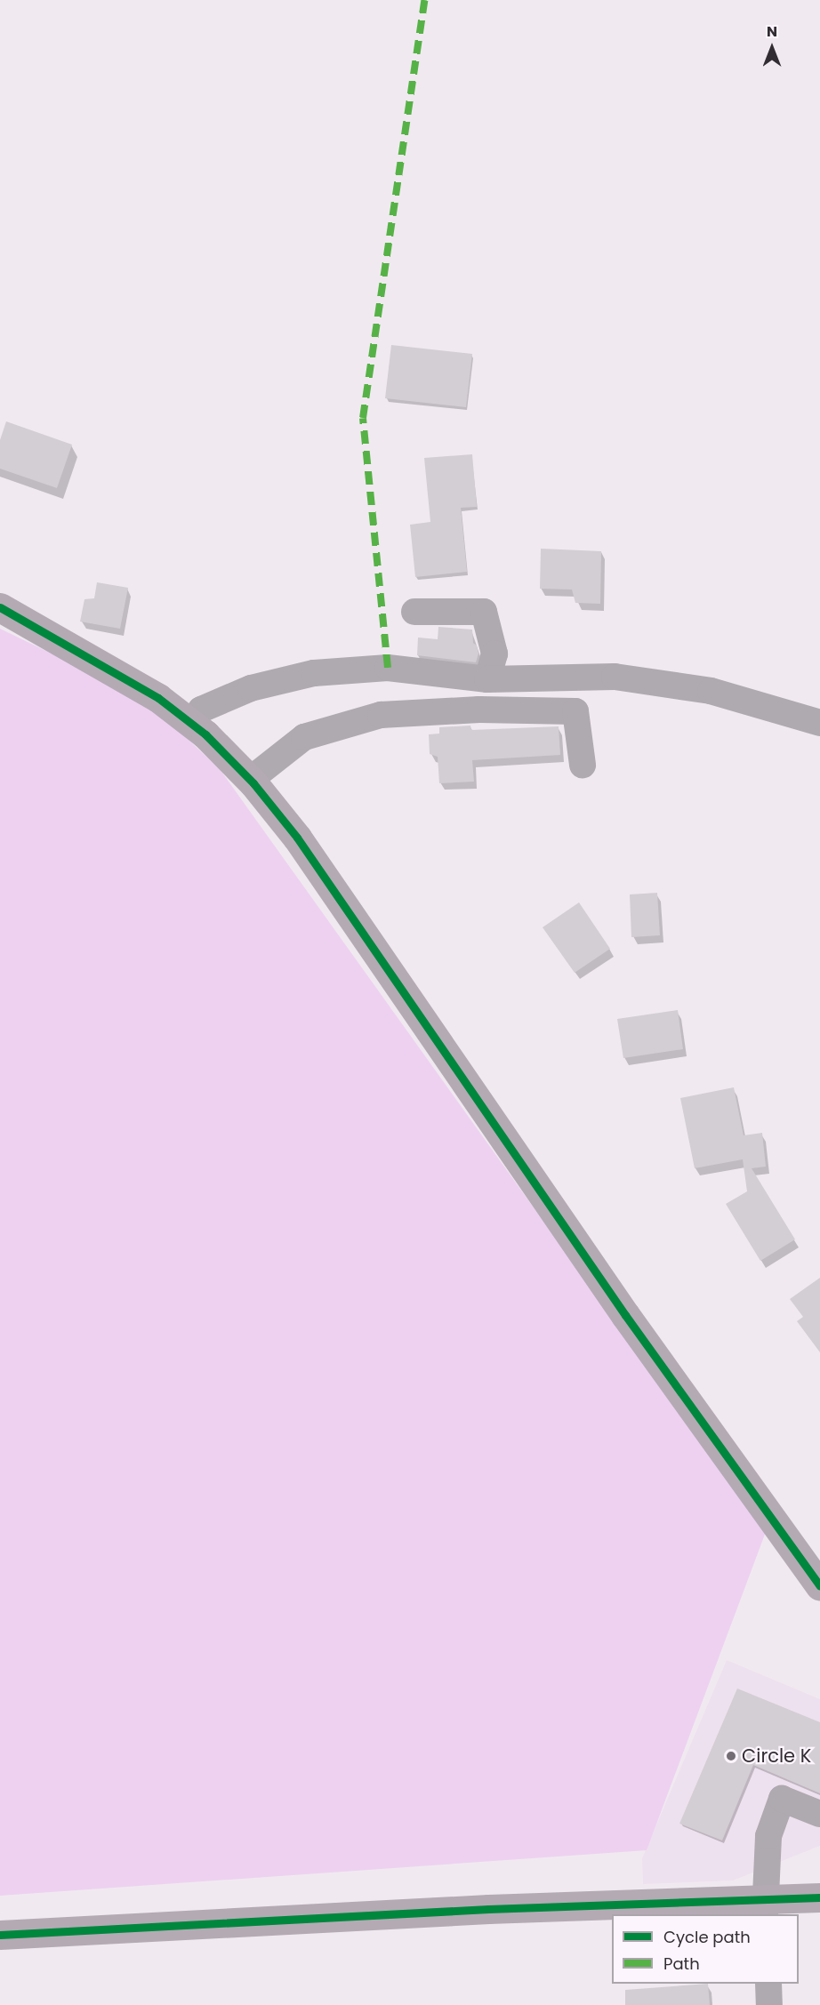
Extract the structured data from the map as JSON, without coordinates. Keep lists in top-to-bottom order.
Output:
{
  "places": ["Circle K"],
  "legend": ["Cycle path", "Path"],
  "north": "top"
}
